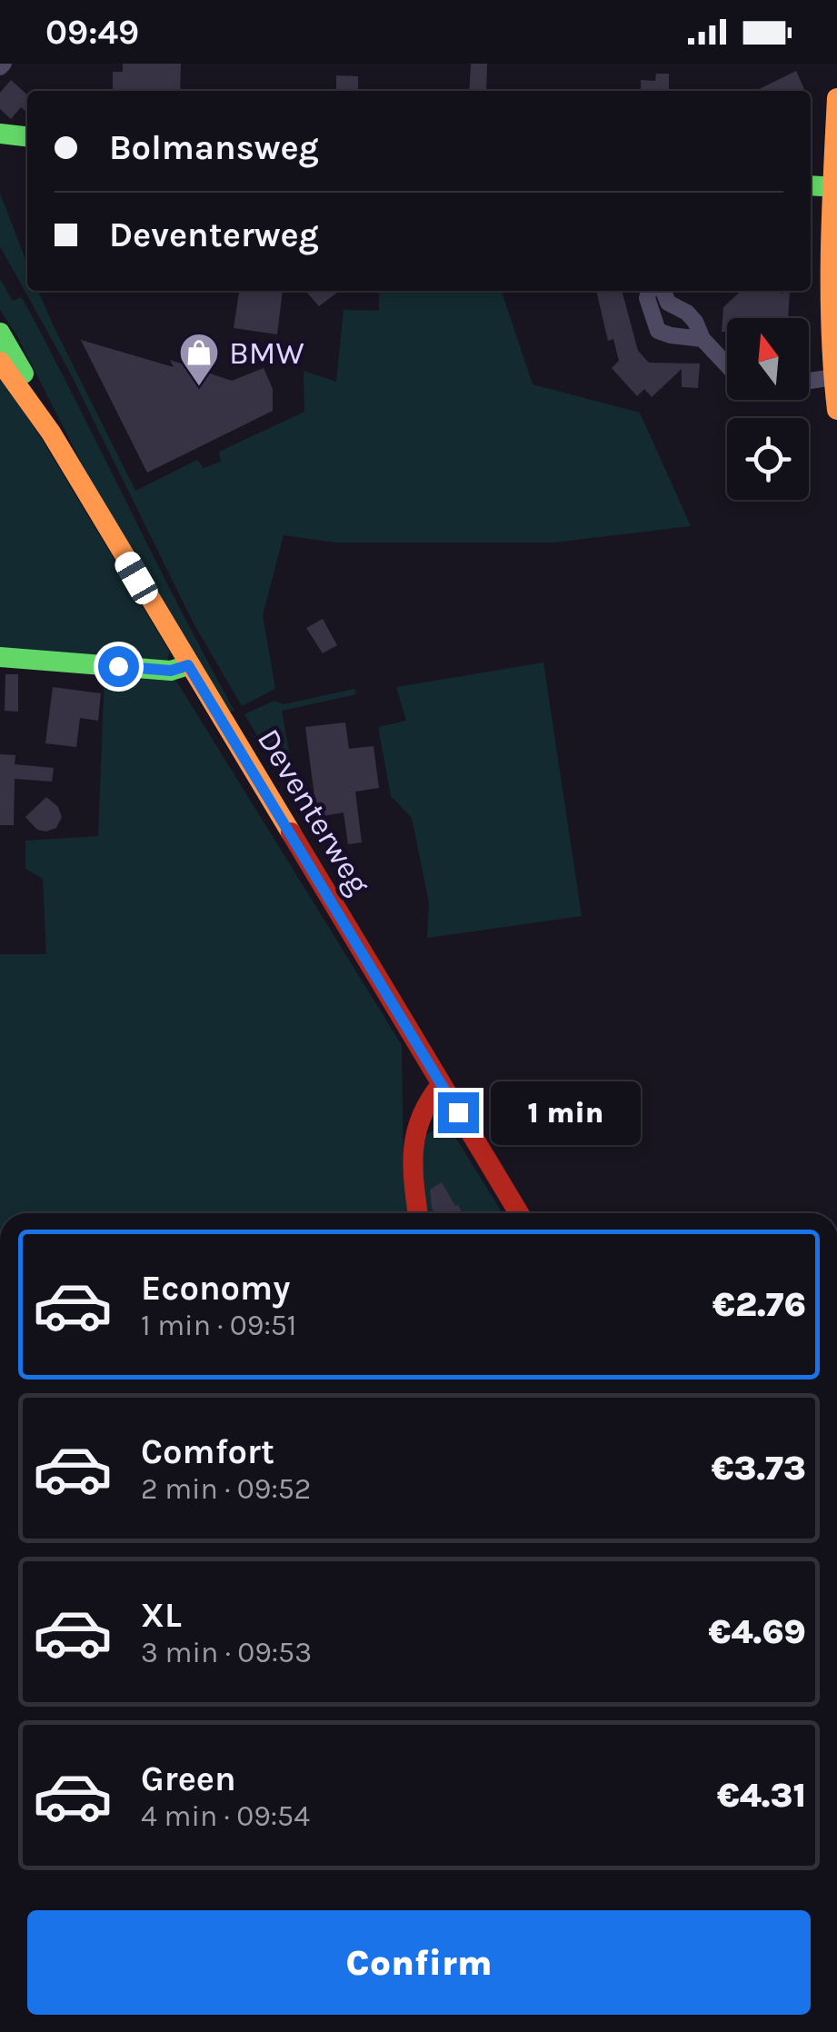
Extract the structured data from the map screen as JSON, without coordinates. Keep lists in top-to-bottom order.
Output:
{
  "streets": {
    "main road": ["Deventerweg"]
  },
  "places": {
    "shop": ["BMW"]
  },
  "north": "top",
  "page": {
    "status": "09:49",
    "banner": ["Bolmansweg", "Deventerweg"],
    "bubble": "1 min",
    "list": [
      {
        "name": "Economy",
        "note": "1 min · 09:51",
        "value": "€2.76"
      },
      {
        "name": "Comfort",
        "note": "2 min · 09:52",
        "value": "€3.73"
      },
      {
        "name": "XL",
        "note": "3 min · 09:53",
        "value": "€4.69"
      },
      {
        "name": "Green",
        "note": "4 min · 09:54",
        "value": "€4.31"
      }
    ],
    "buttons": "Confirm"
  }
}
